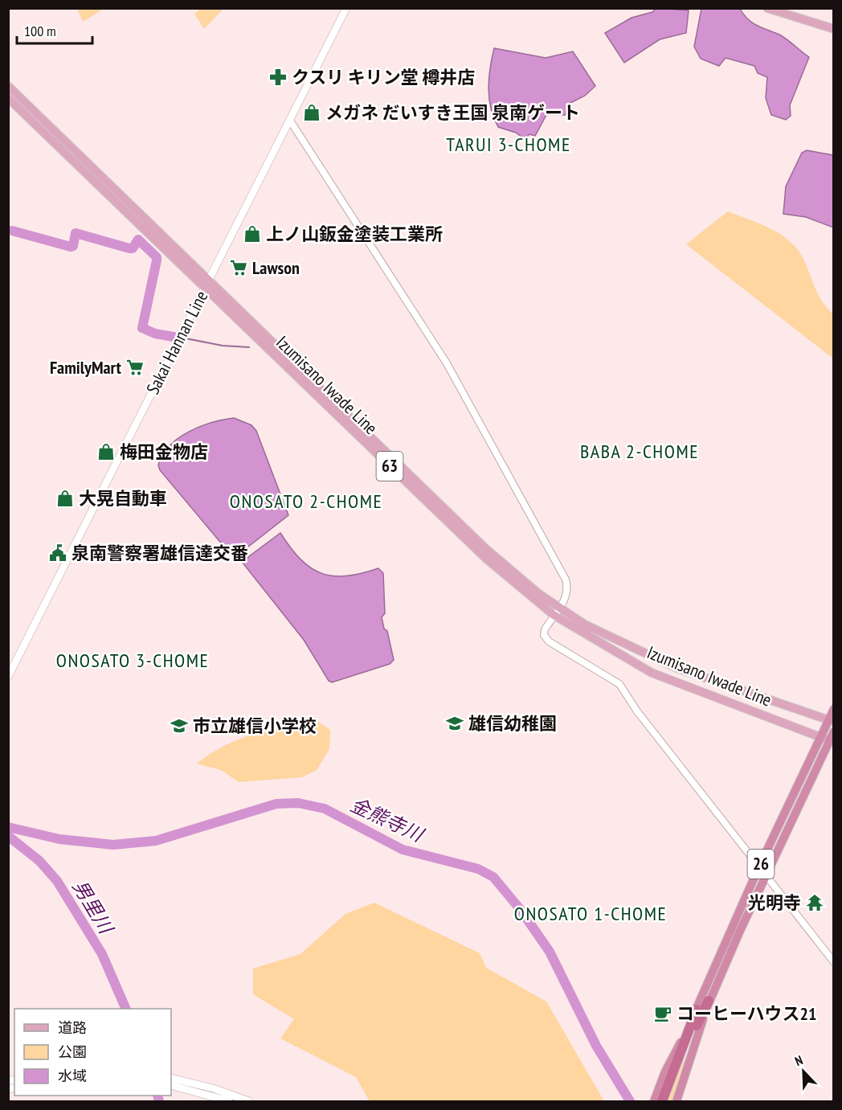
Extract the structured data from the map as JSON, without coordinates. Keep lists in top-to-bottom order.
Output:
{
  "streets": {
    "highway": ["26"],
    "main road": ["Sakai Hannan Line", "Izumisano Iwade Line", "63"]
  },
  "crossings": [
    ["Sakai Hannan Line", "Izumisano Iwade Line"],
    ["Izumisano Iwade Line", "26"]
  ],
  "districts": [
    "TARUI 3-CHOME",
    "BABA 2-CHOME",
    "ONOSATO 2-CHOME",
    "ONOSATO 3-CHOME",
    "ONOSATO 1-CHOME"
  ],
  "water": ["金熊寺川", "男里川"],
  "places": {
    "pharmacy": ["クスリ キリン堂 樽井店"],
    "shop": [
      "メガネ だいすき王国 泉南ゲート",
      "上ノ山鈑金塗装工業所",
      "梅田金物店",
      "大晃自動車"
    ],
    "supermarket": ["Lawson", "FamilyMart"],
    "public building": ["泉南警察署雄信達交番"],
    "school or university": ["雄信幼稚園", "市立雄信小学校"],
    "temple": ["光明寺"],
    "cafe": ["コーヒーハウス21"]
  },
  "legend": ["道路", "公園", "水域"],
  "scale_bar": "100 m",
  "north": "top left"
}
